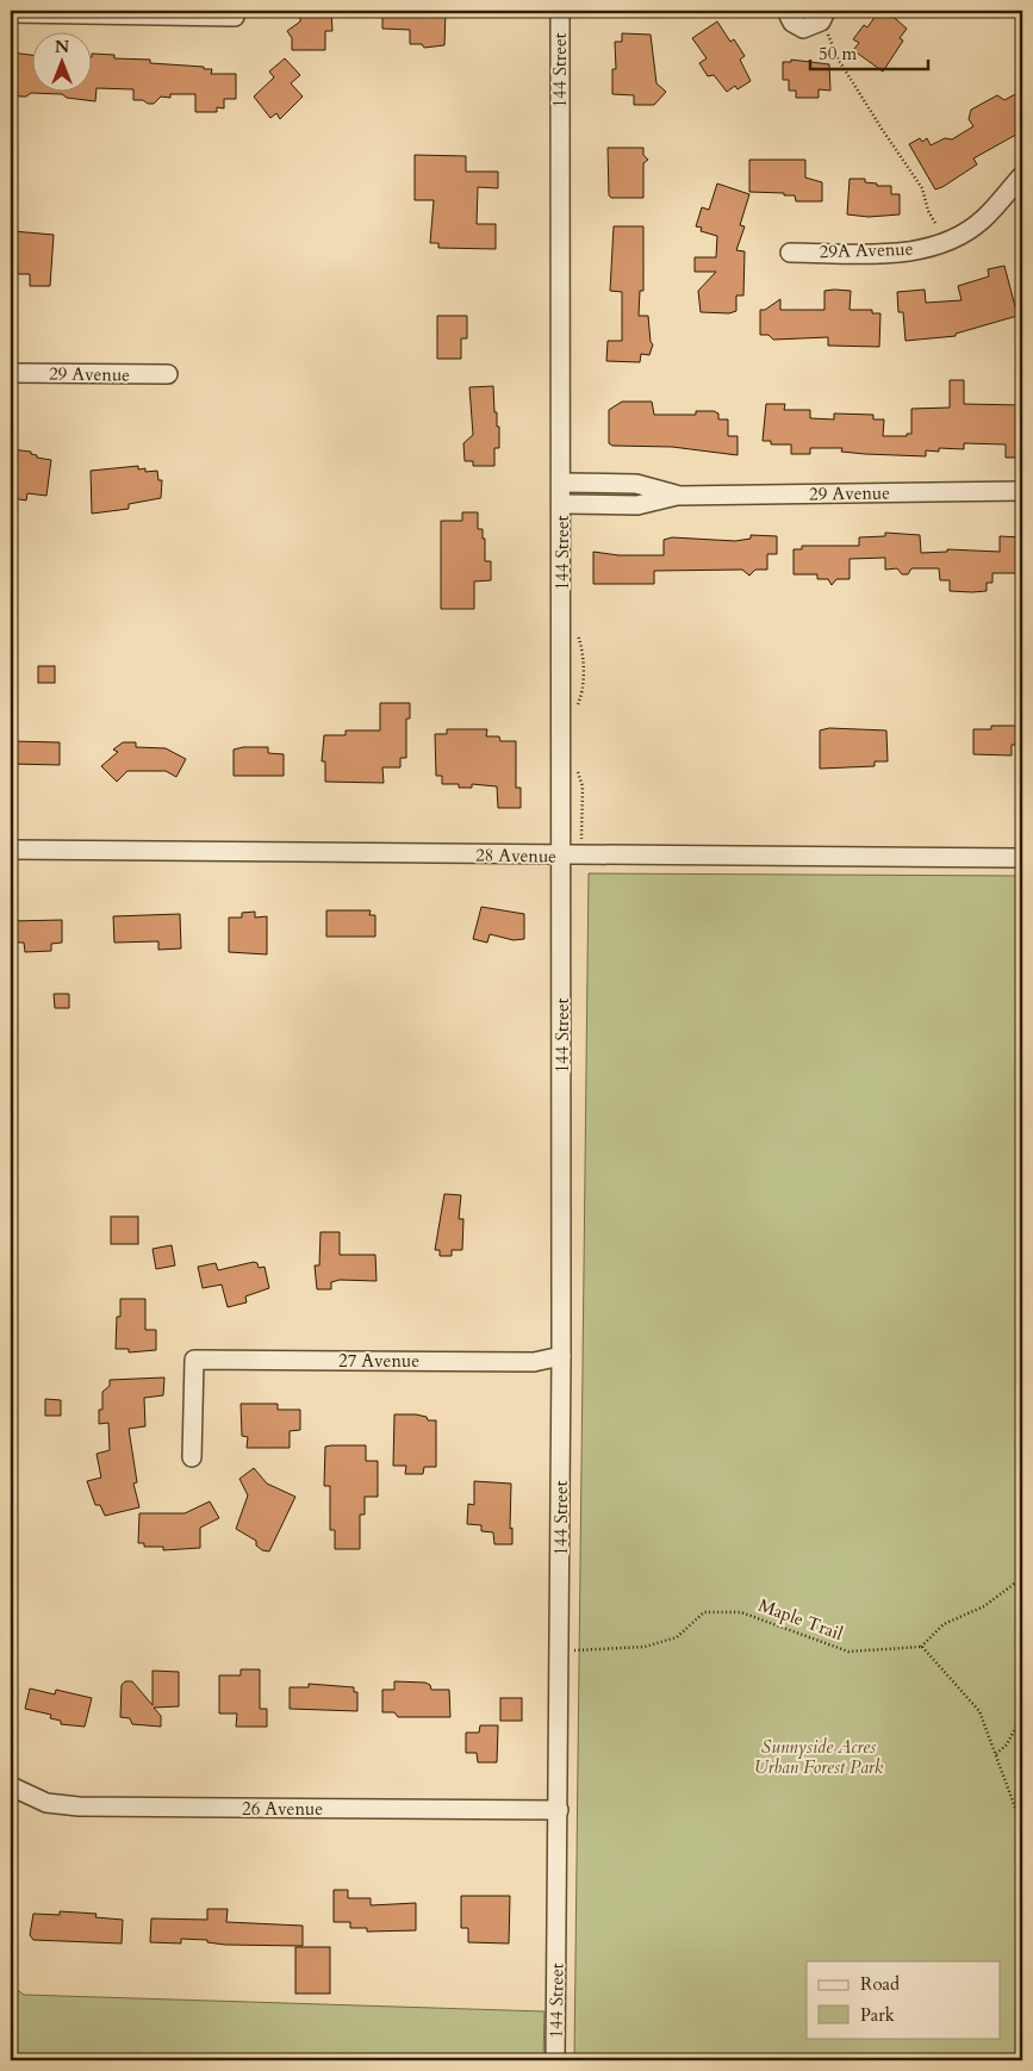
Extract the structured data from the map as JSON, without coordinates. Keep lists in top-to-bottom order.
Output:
{
  "streets": {
    "street": [
      "144 Street",
      "29A Avenue",
      "29 Avenue",
      "28 Avenue",
      "27 Avenue",
      "26 Avenue"
    ],
    "path": ["Maple Trail"]
  },
  "crossings": [
    ["144 Street", "29 Avenue"],
    ["144 Street", "28 Avenue"],
    ["144 Street", "27 Avenue"],
    ["144 Street", "26 Avenue"]
  ],
  "parks": ["Sunnyside Acres Urban Forest Park"],
  "legend": ["Road", "Park"],
  "scale_bar": "50 m",
  "north": "top"
}
